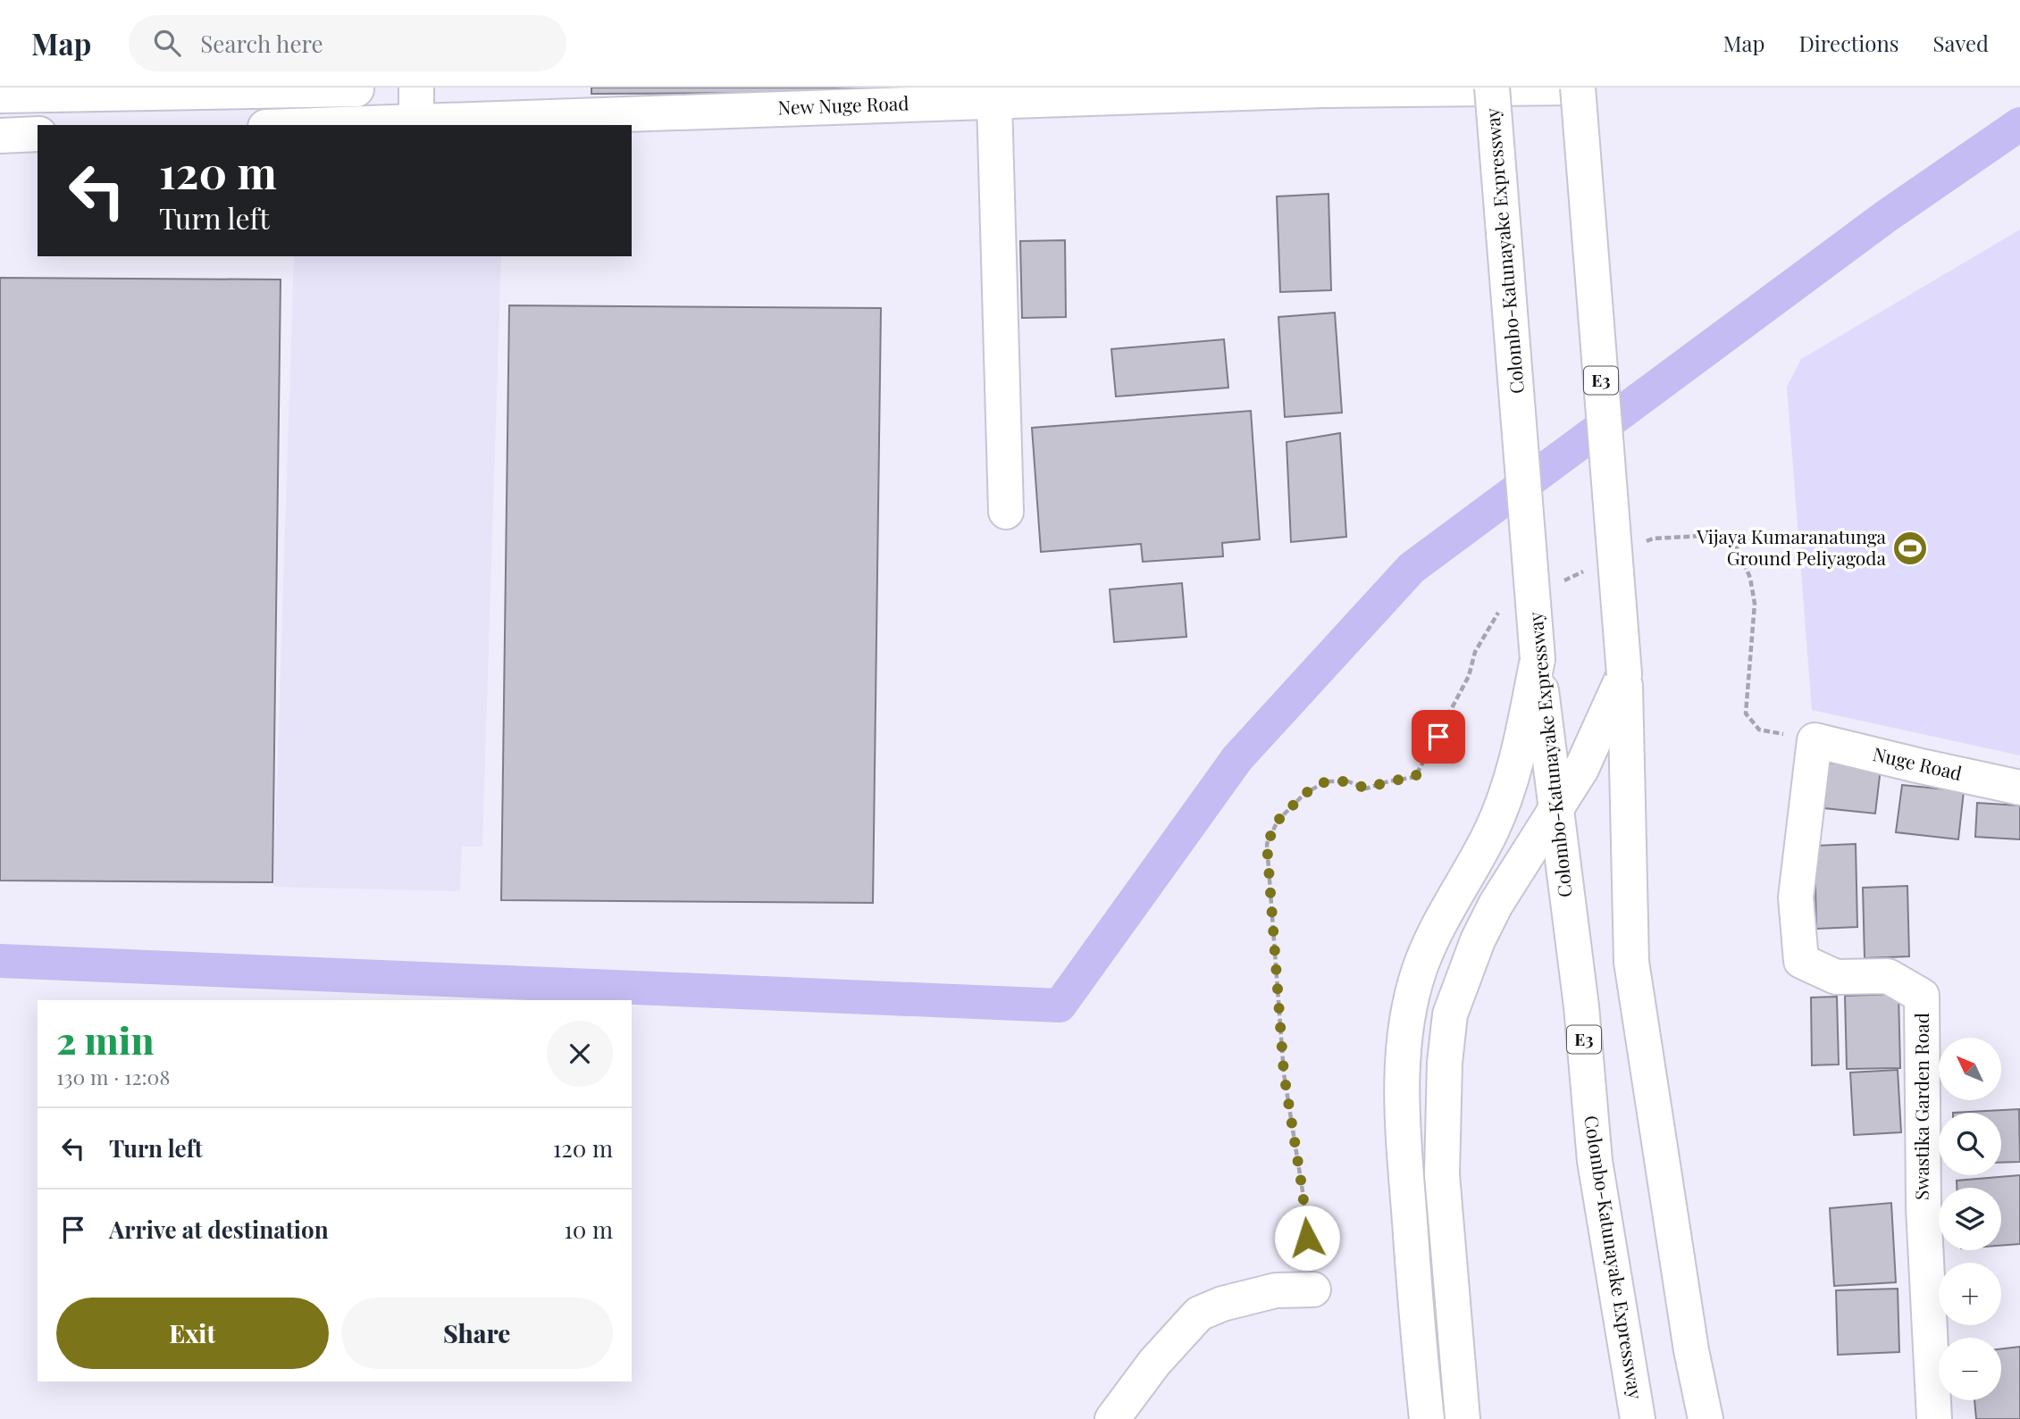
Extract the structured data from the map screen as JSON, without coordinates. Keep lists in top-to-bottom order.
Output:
{
  "streets": {
    "main road": [
      "New Nuge Road",
      "Colombo-Katunayake Expressway",
      "E3",
      "Nuge Road",
      "Swastika Garden Road"
    ]
  },
  "crossings": [
    ["Nuge Road", "Swastika Garden Road"]
  ],
  "places": {
    "sports": ["Vijaya Kumaranatunga Ground Peliyagoda"]
  },
  "north": "top left",
  "page": {
    "header": "Map",
    "search": "Search here",
    "nav": ["Map", "Directions", "Saved"],
    "turn": ["120 m", "Turn left"],
    "heading": ["2 min", "130 m · 12:08"],
    "map_buttons": ["+", "−"],
    "list": [
      {
        "name": "Turn left",
        "value": "120 m"
      },
      {
        "name": "Arrive at destination",
        "value": "10 m"
      }
    ],
    "buttons": ["Exit", "Share"]
  }
}
